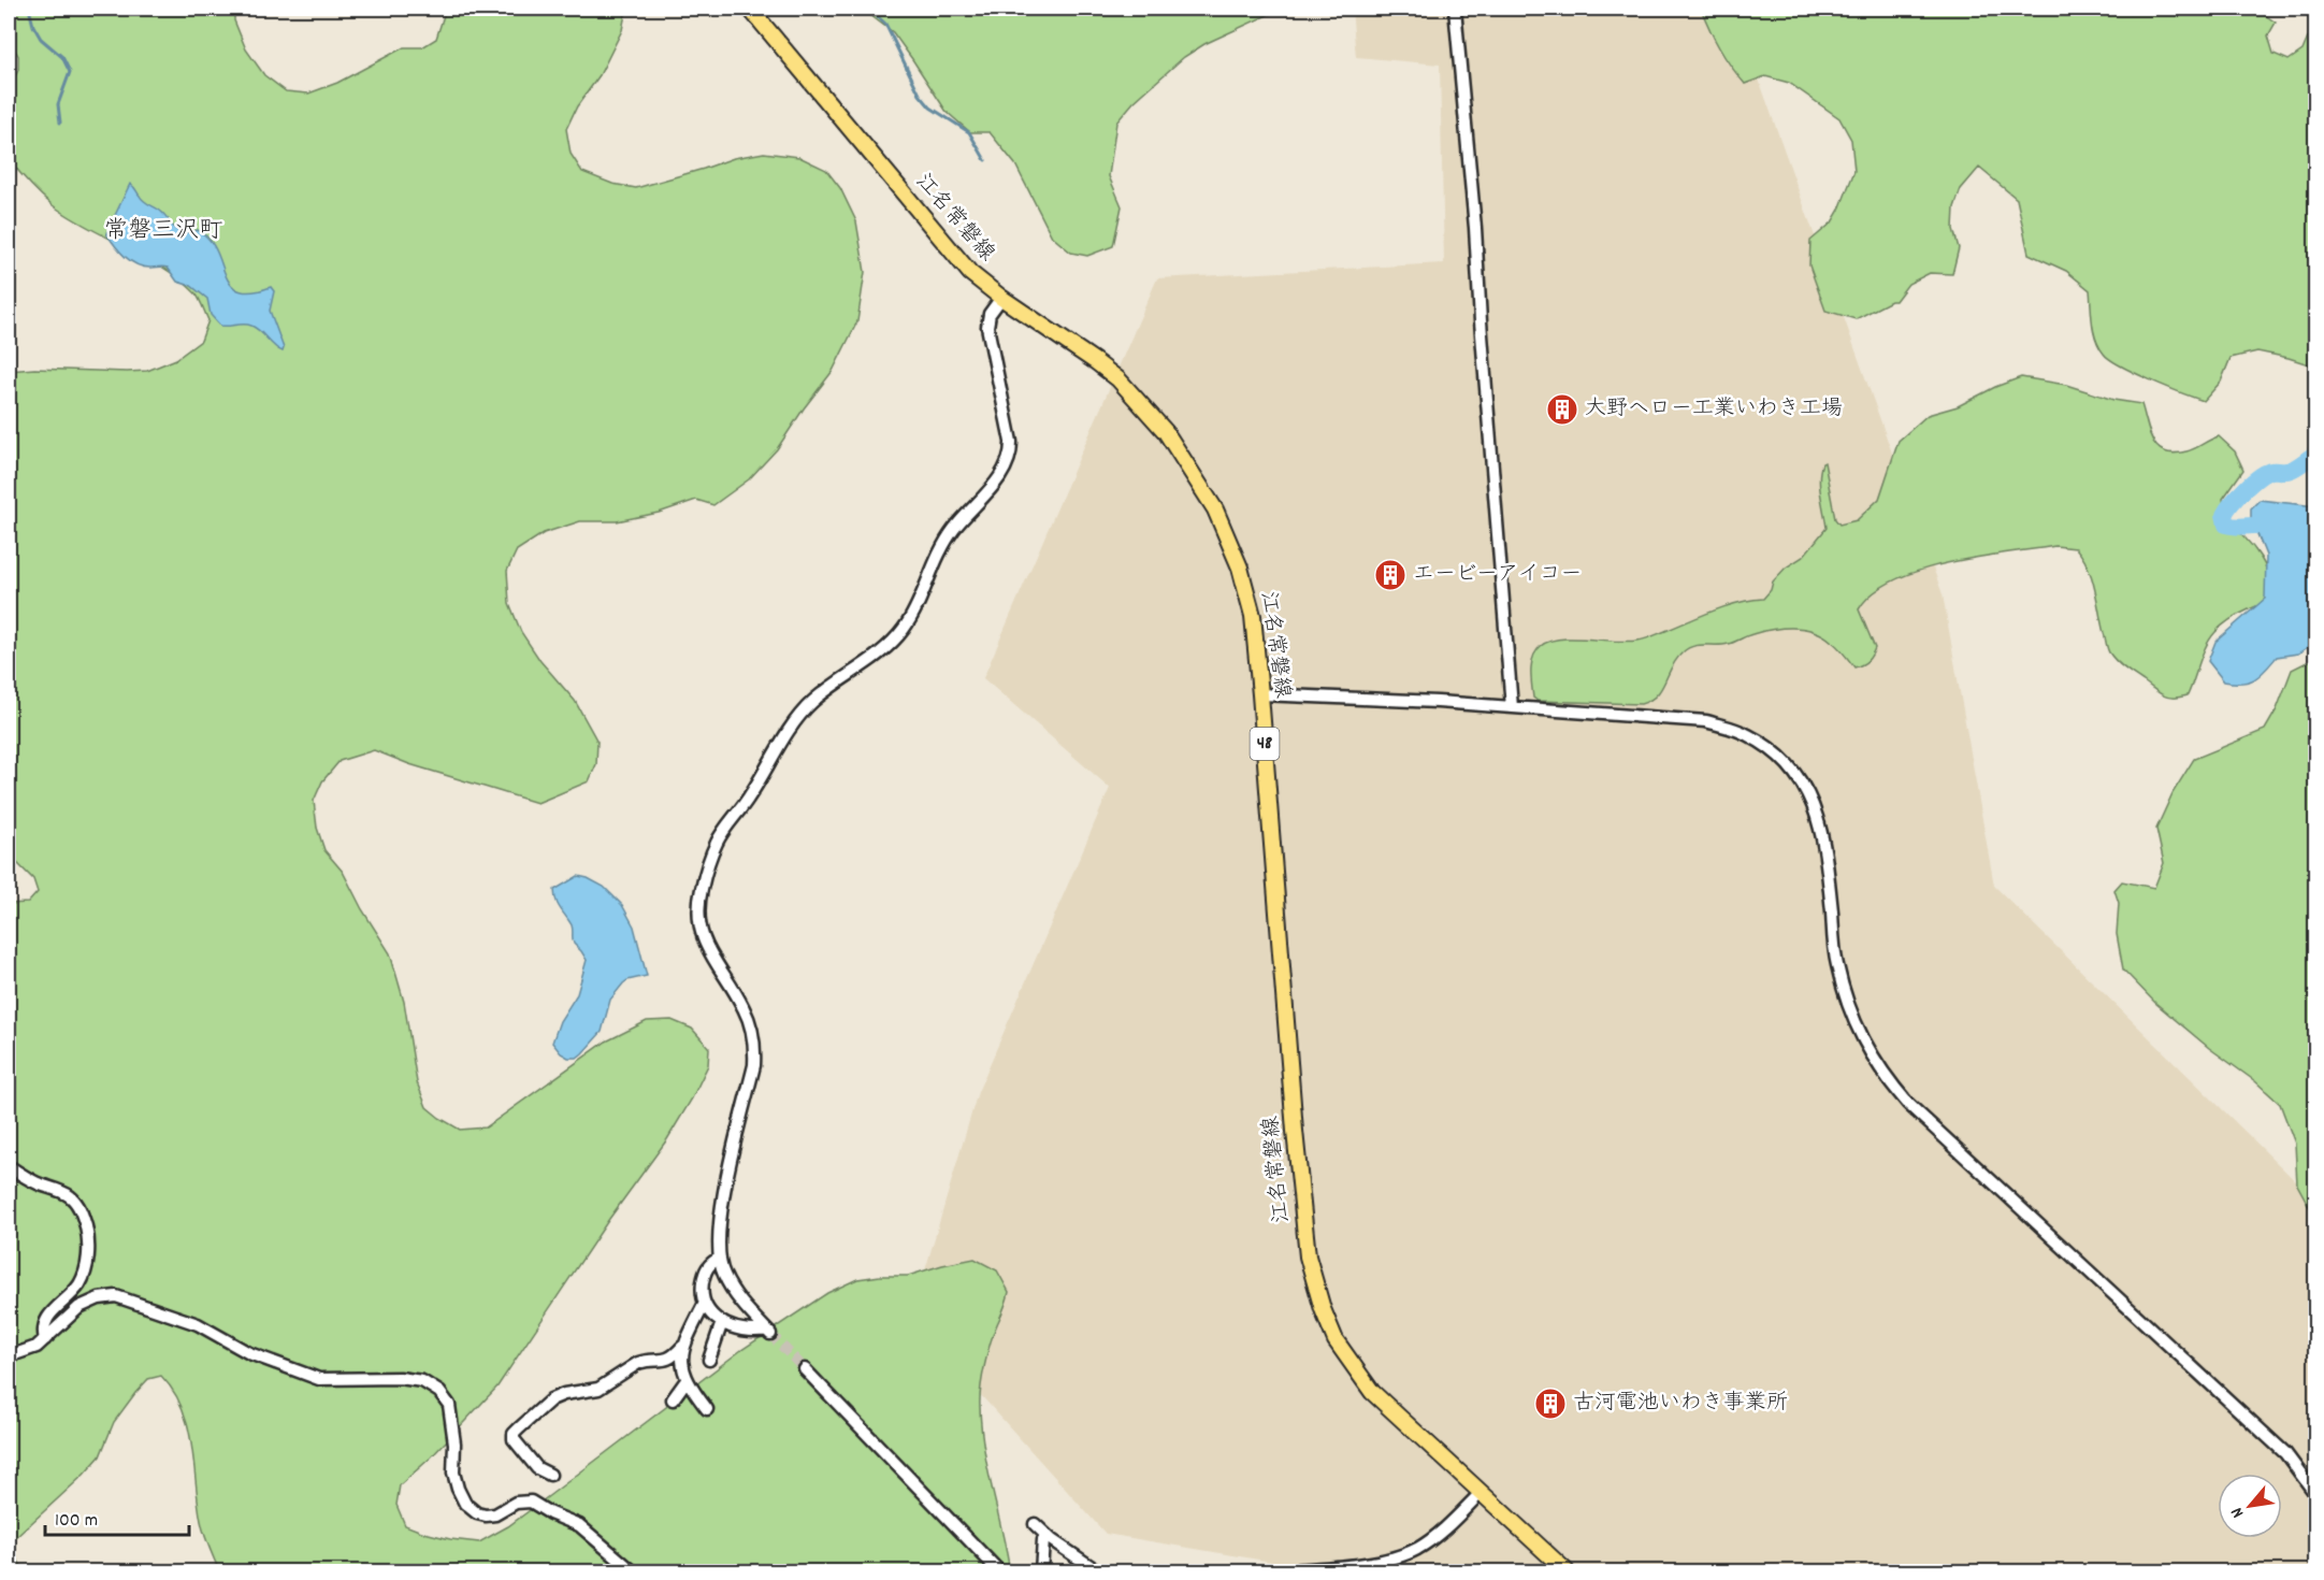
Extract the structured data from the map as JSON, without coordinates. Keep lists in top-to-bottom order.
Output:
{
  "streets": {
    "main road": ["江名常磐線", "48"]
  },
  "districts": ["常磐三沢町"],
  "places": {
    "building": ["大野ヘロー工業いわき工場", "エービーアイコー", "古河電池いわき事業所"]
  },
  "scale_bar": "100 m",
  "north": "bottom left"
}
